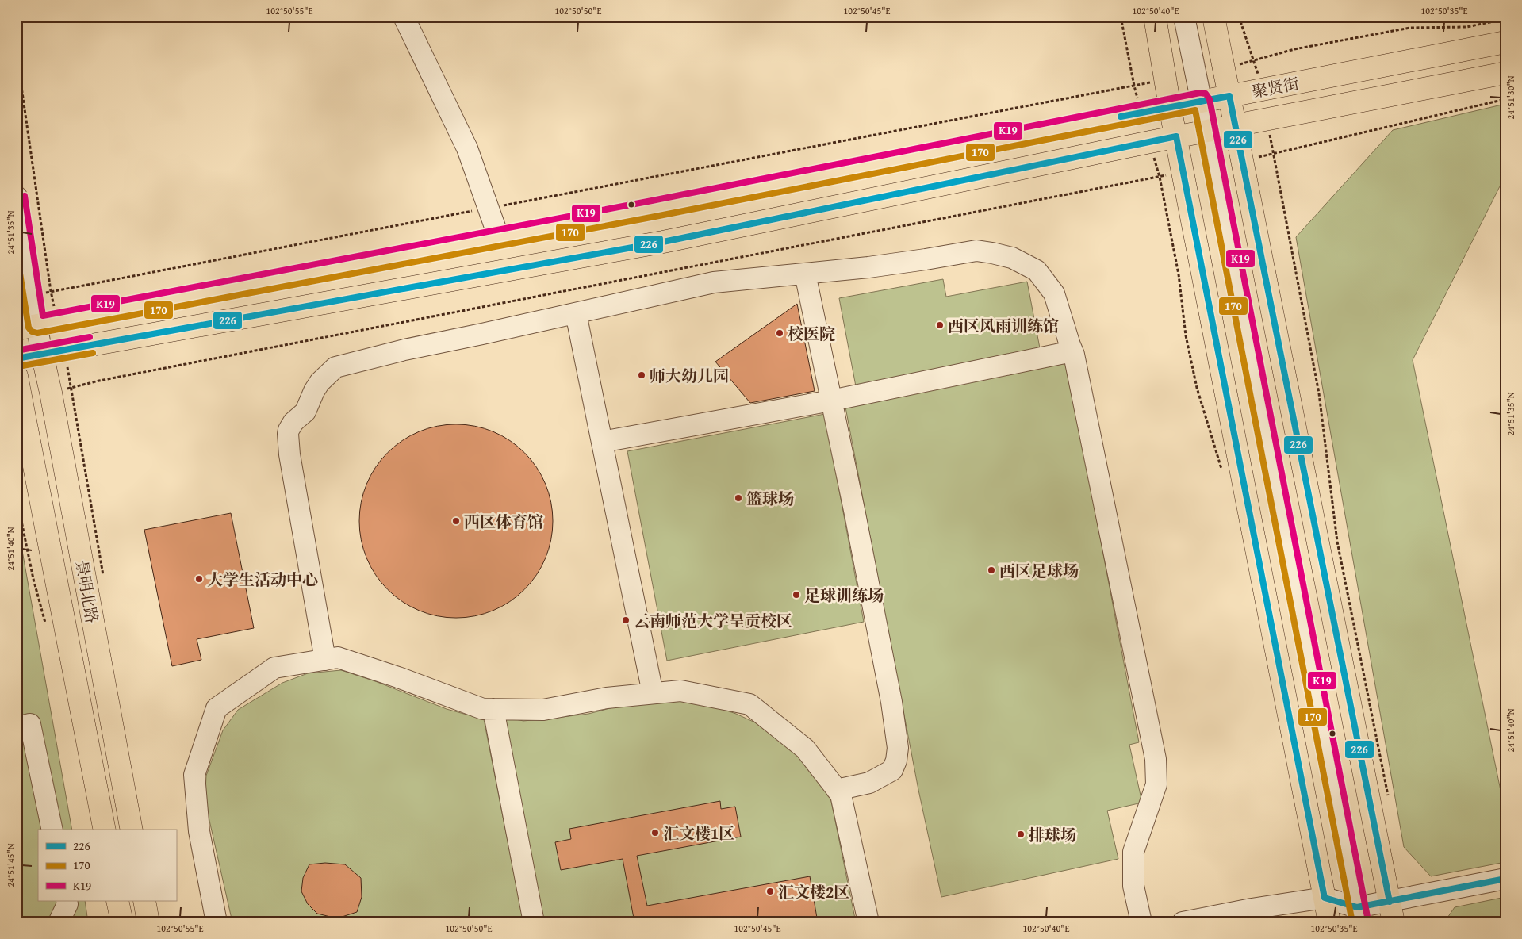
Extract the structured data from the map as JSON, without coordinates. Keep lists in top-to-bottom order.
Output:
{
  "streets": {
    "main road": ["聚贤街", "景明北路"]
  },
  "crossings": [
    ["聚贤街", "景明北路"]
  ],
  "places": [
    "西区风雨训练馆",
    "校医院",
    "师大幼儿园",
    "篮球场",
    "西区体育馆",
    "西区足球场",
    "大学生活动中心",
    "足球训练场",
    "云南师范大学呈贡校区",
    "汇文楼1区",
    "排球场",
    "汇文楼2区"
  ],
  "lines": ["transit line K19", "transit line 226", "transit line 170"],
  "legend": ["226", "170", "K19"],
  "coordinates": [
    "102°50'55\"E",
    "102°50'50\"E",
    "102°50'45\"E",
    "102°50'40\"E",
    "102°50'35\"E",
    "24°51'30\"N",
    "24°51'35\"N",
    "24°51'40\"N",
    "24°51'45\"N"
  ]
}
